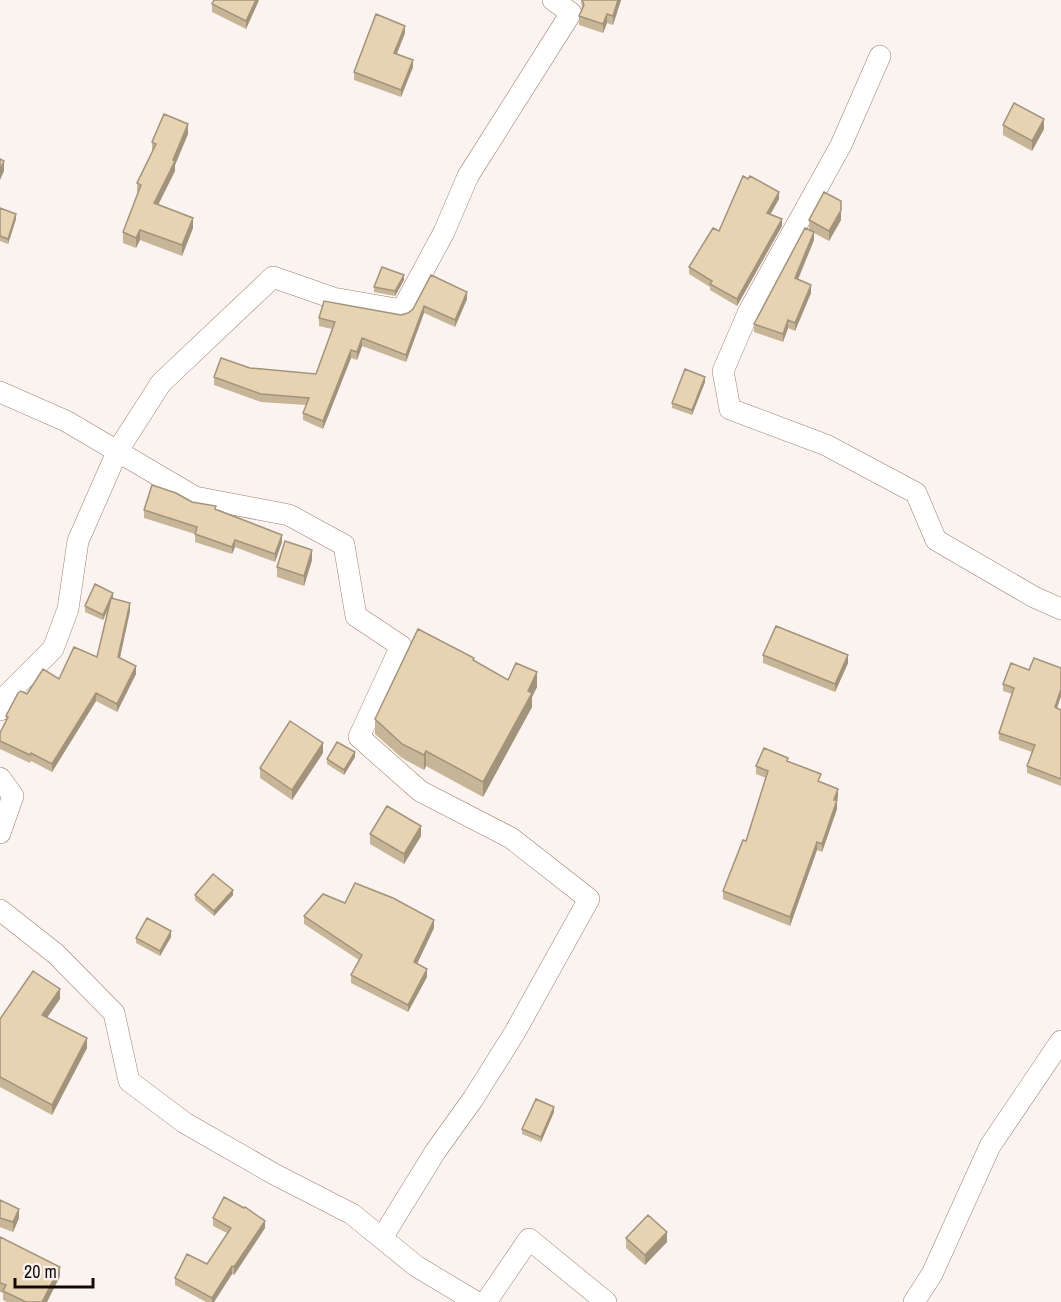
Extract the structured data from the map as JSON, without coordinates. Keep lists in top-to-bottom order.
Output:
{
  "scale_bar": "20 m"
}
